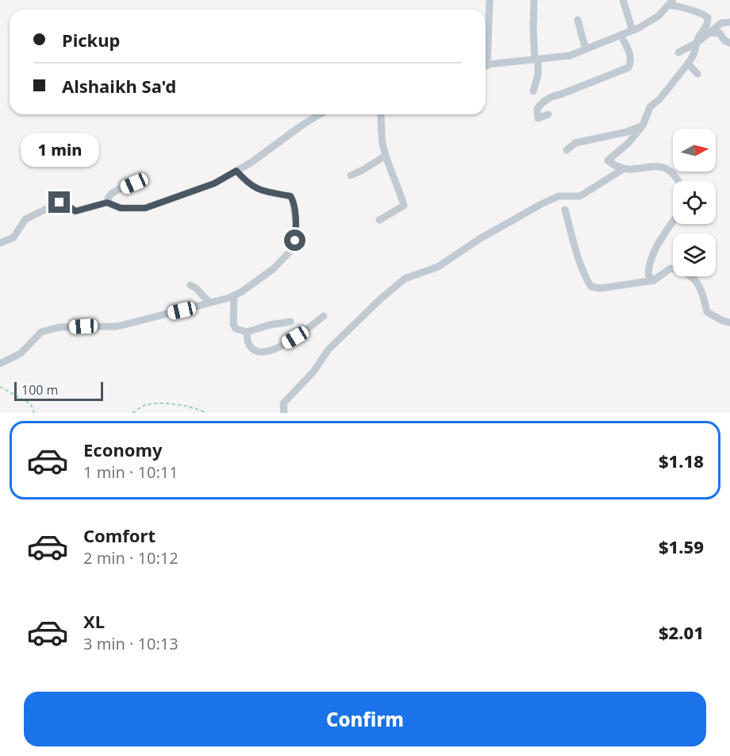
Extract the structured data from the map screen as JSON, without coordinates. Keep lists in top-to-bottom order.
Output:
{
  "scale_bar": "100 m",
  "north": "right",
  "page": {
    "banner": ["Pickup", "Alshaikh Sa'd"],
    "bubble": "1 min",
    "scale": "100 m",
    "list": [
      {
        "name": "Economy",
        "note": "1 min · 10:11",
        "value": "$1.18"
      },
      {
        "name": "Comfort",
        "note": "2 min · 10:12",
        "value": "$1.59"
      },
      {
        "name": "XL",
        "note": "3 min · 10:13",
        "value": "$2.01"
      }
    ],
    "buttons": "Confirm"
  }
}
